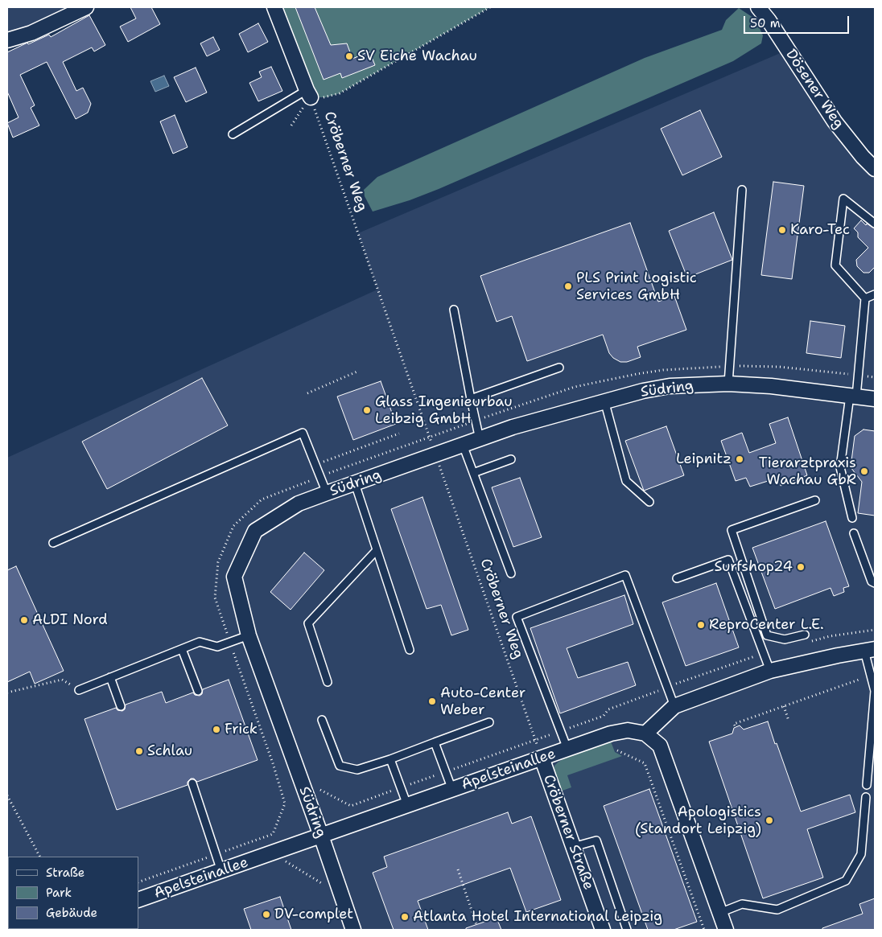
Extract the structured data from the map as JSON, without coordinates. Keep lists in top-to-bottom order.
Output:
{
  "streets": {
    "street": [
      "Dösener Weg",
      "Südring",
      "Apelsteinallee",
      "Cröberner Straße"
    ],
    "path": ["Cröberner Weg"]
  },
  "crossings": [
    ["Cröberner Weg", "Apelsteinallee"],
    ["Cröberner Weg", "Cröberner Straße"],
    ["Südring", "Apelsteinallee"],
    ["Apelsteinallee", "Cröberner Straße"]
  ],
  "places": [
    "SV Eiche Wachau",
    "Karo-Tec",
    "PLS Print Logistic Services GmbH",
    "Glass Ingenieurbau Leibzig GmbH",
    "Leipnitz",
    "Tierarztpraxis Wachau GbR",
    "Surfshop24",
    "ALDI Nord",
    "ReproCenter L.E.",
    "Auto-Center Weber",
    "Frick",
    "Schlau",
    "Apologistics (Standort Leipzig)",
    "DV-complet",
    "Atlanta Hotel International Leipzig"
  ],
  "legend": ["Straße", "Park", "Gebäude"],
  "scale_bar": "50 m"
}
